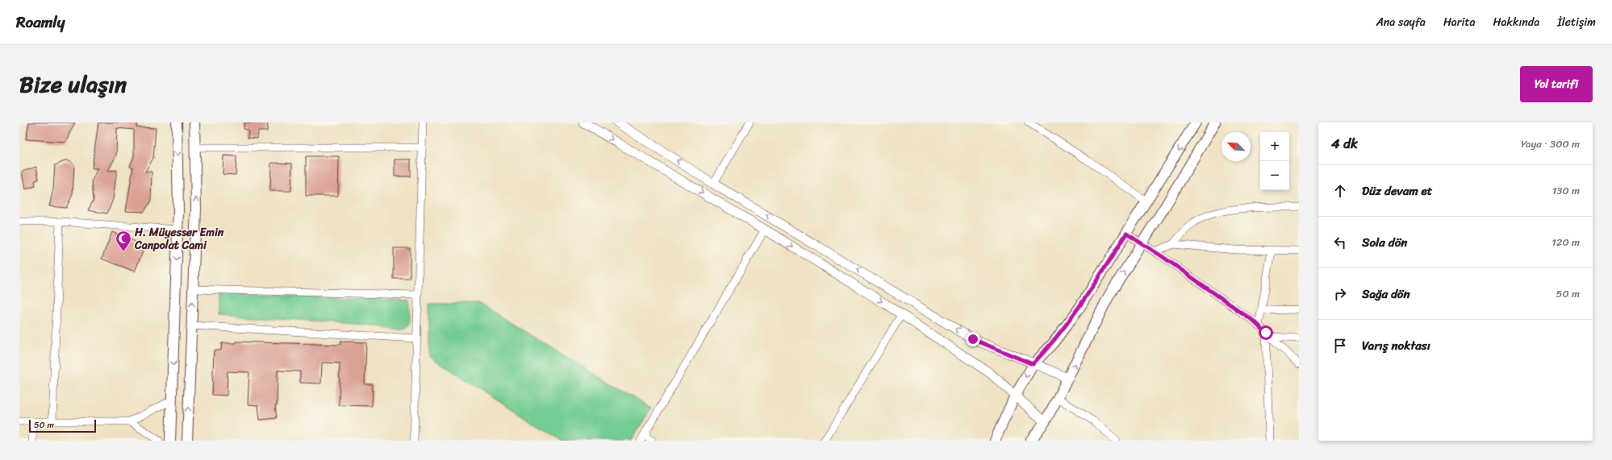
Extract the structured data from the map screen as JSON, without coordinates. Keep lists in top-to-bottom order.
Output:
{
  "places": {
    "mosque": ["H. Müyesser Emin Canpolat Cami"]
  },
  "scale_bar": "50 m",
  "north": "top left",
  "page": {
    "header": "Roamly",
    "nav": [
      "Ana sayfa",
      "Harita",
      "Hakkında",
      "İletişim"
    ],
    "title": "Bize ulaşın",
    "buttons": "Yol tarifi",
    "heading": ["4 dk", "Yaya · 300 m"],
    "map_buttons": ["+", "−"],
    "list": [
      ["Düz devam et", "130 m"],
      ["Sola dön", "120 m"],
      ["Sağa dön", "50 m"],
      "Varış noktası"
    ],
    "scale": "50 m"
  }
}
